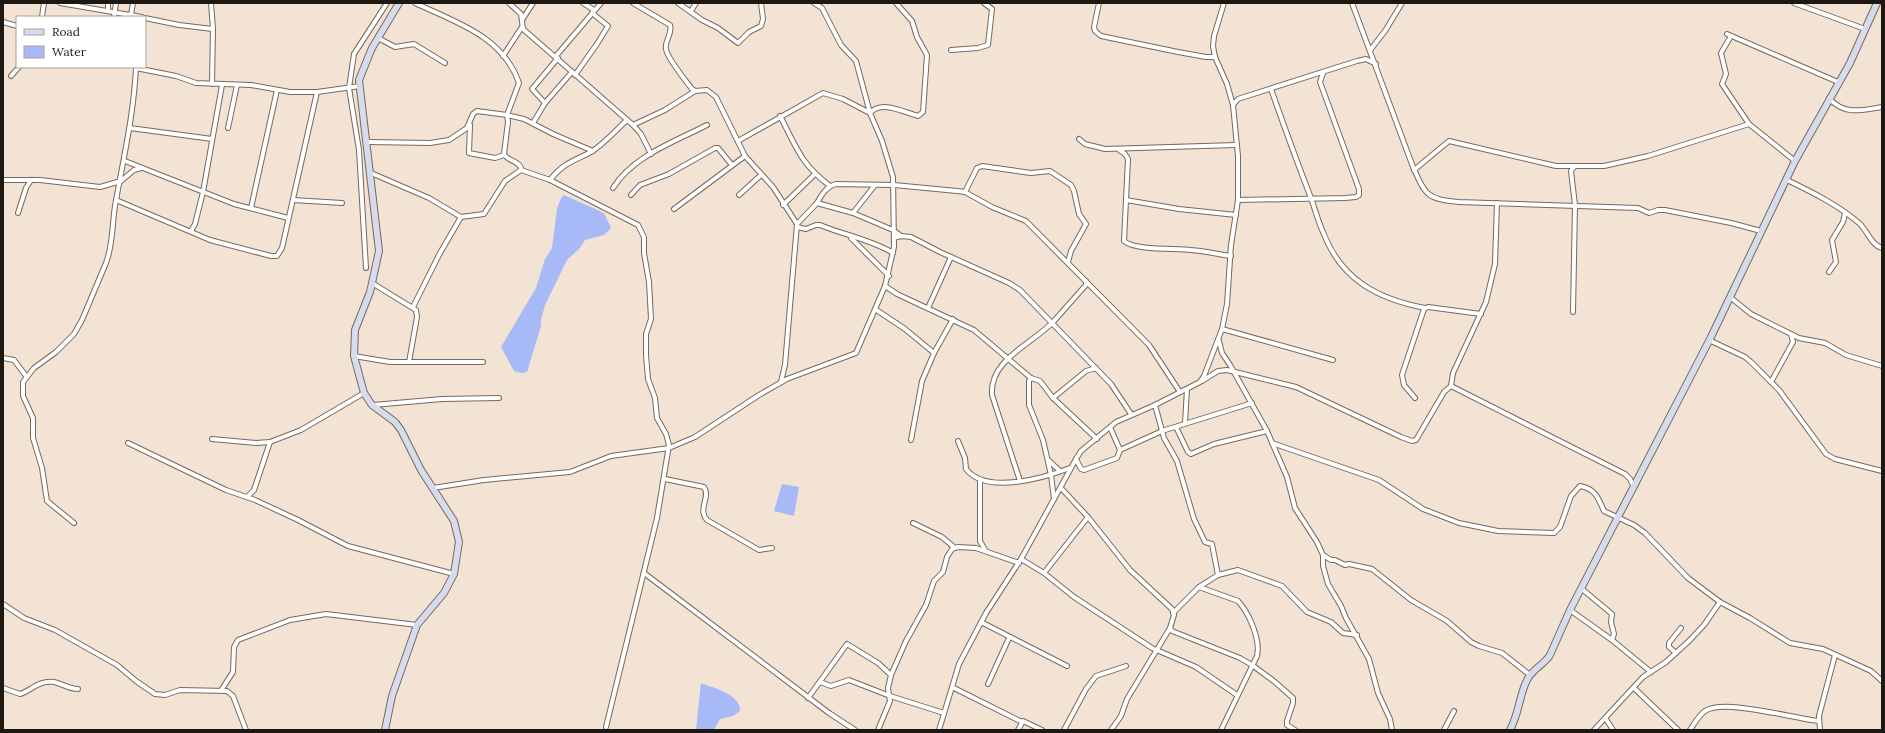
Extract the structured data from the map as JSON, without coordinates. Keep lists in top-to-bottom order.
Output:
{
  "legend": ["Road", "Water"]
}
